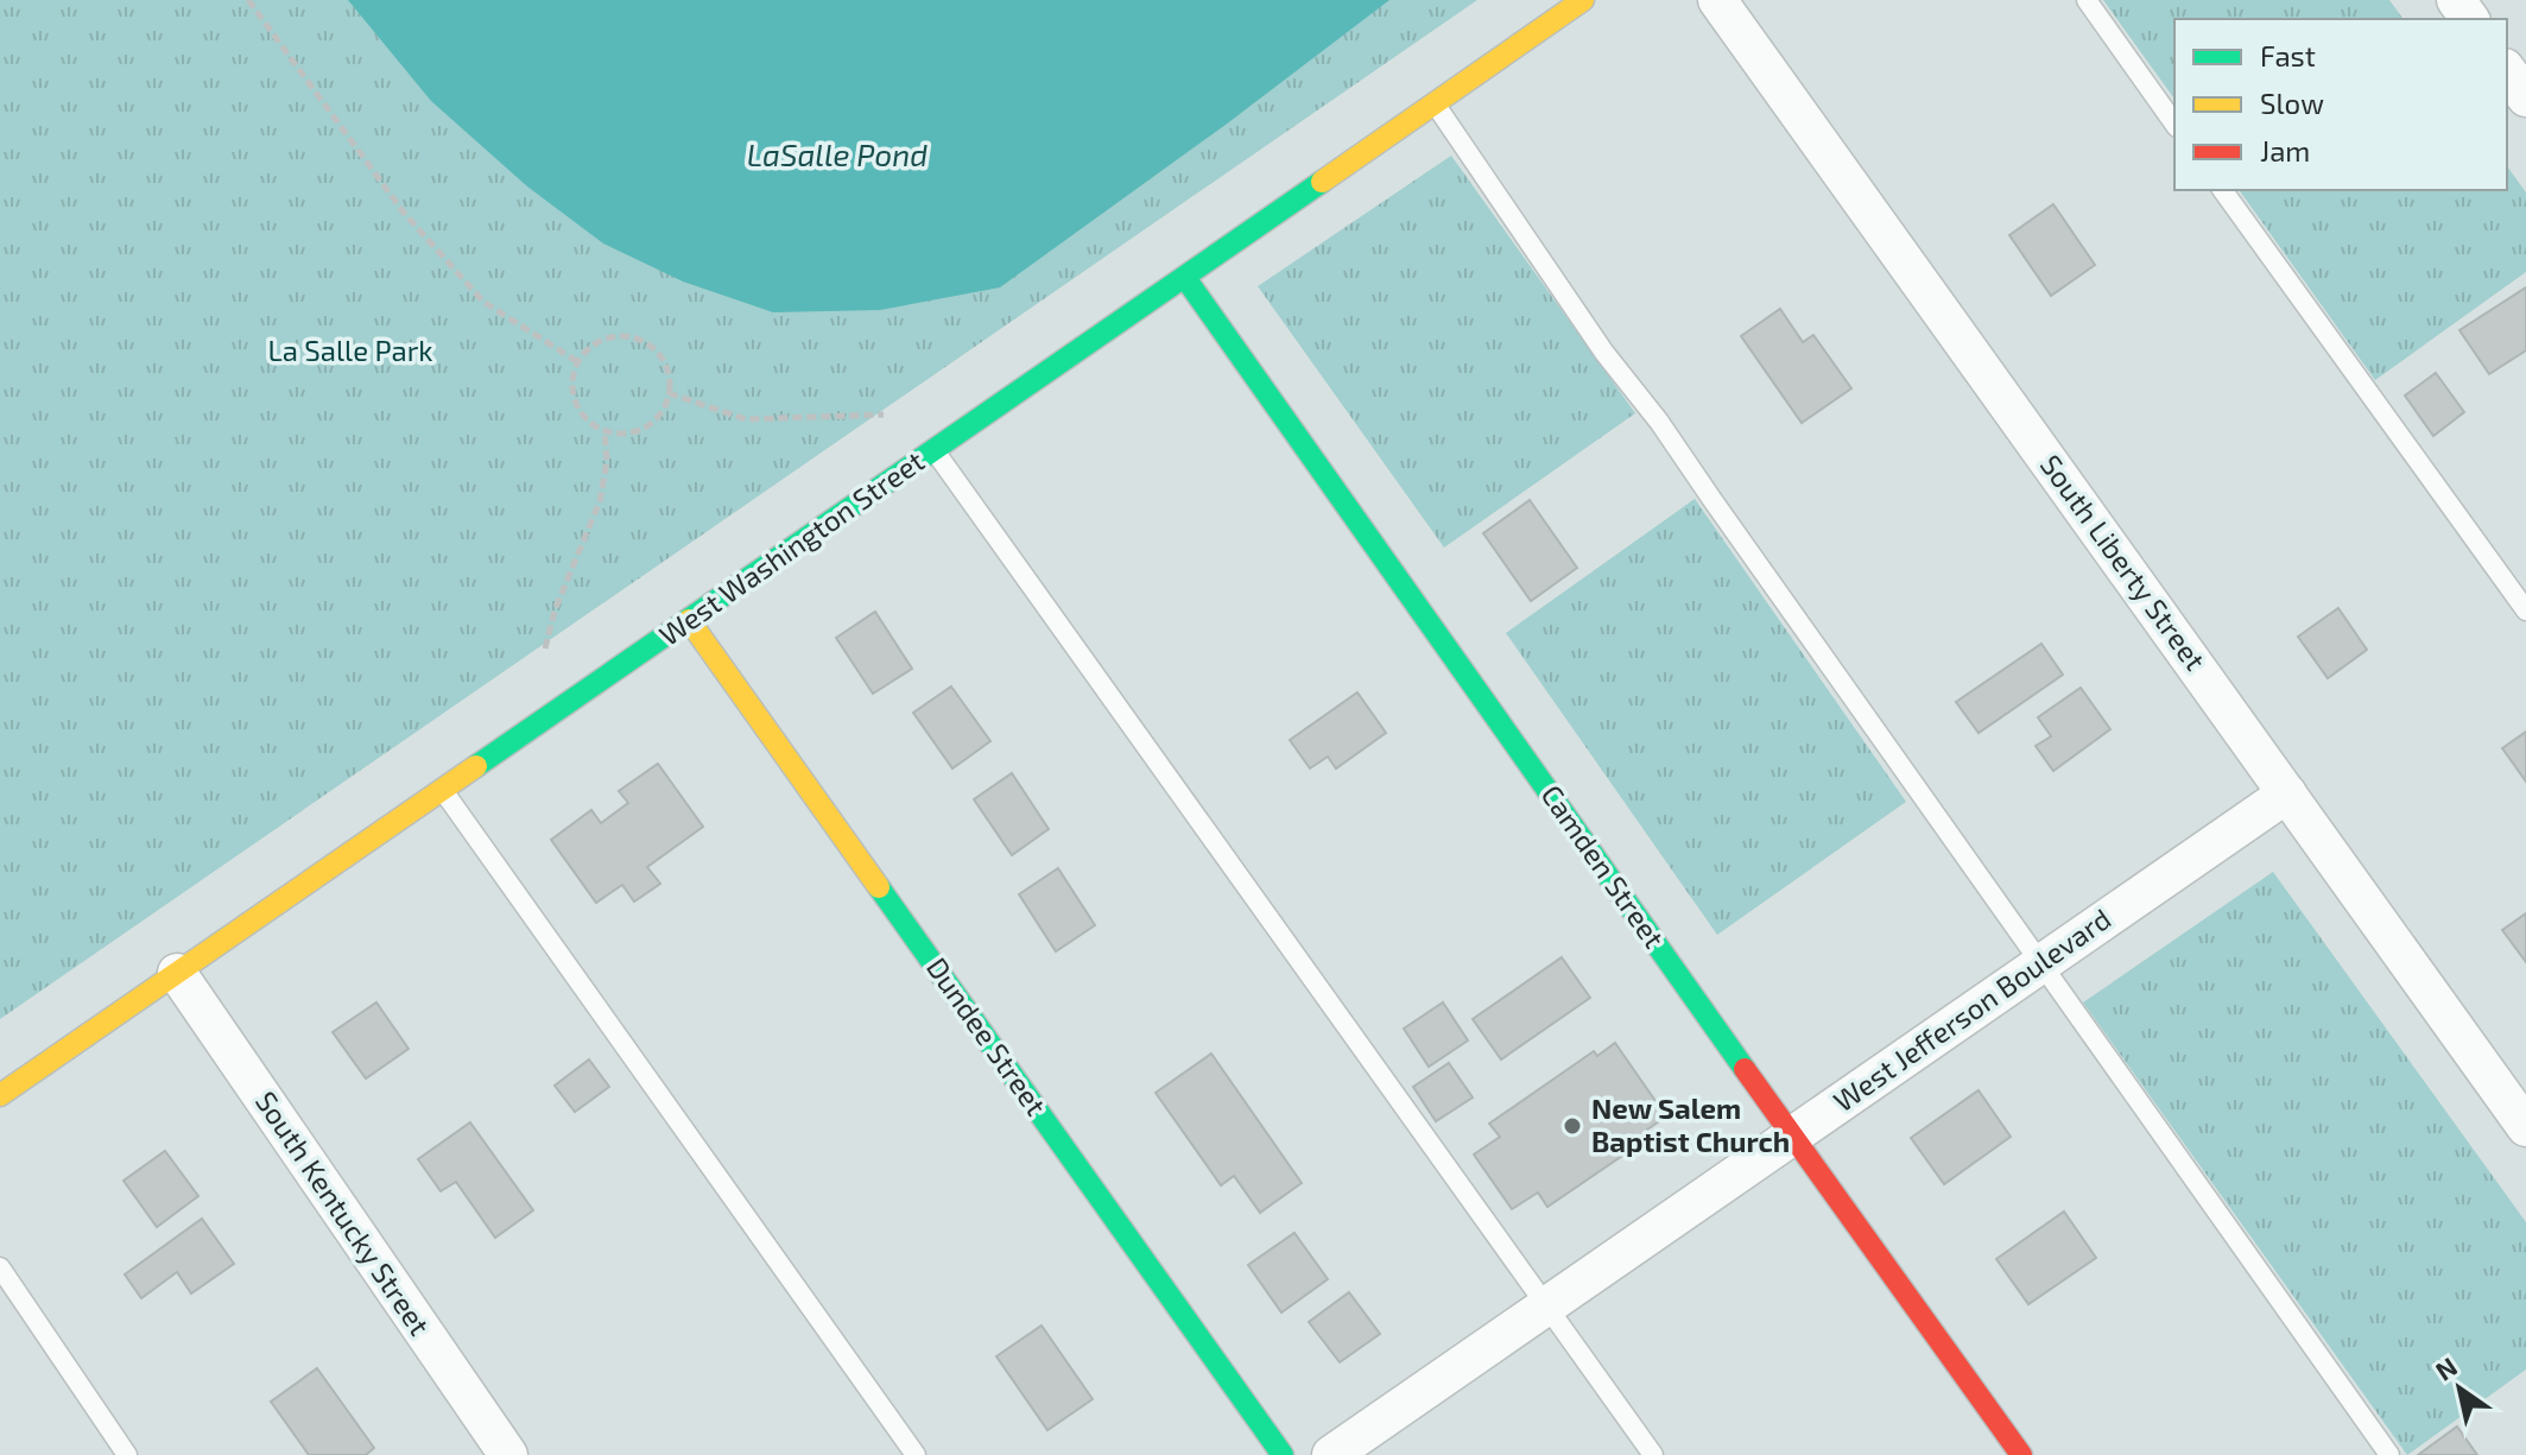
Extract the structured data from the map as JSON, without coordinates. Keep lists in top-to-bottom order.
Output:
{
  "streets": {
    "street": [
      "West Washington Street",
      "South Liberty Street",
      "Camden Street",
      "West Jefferson Boulevard",
      "Dundee Street",
      "South Kentucky Street"
    ]
  },
  "crossings": [
    ["West Washington Street", "Camden Street"],
    ["West Washington Street", "Dundee Street"],
    ["West Washington Street", "South Kentucky Street"],
    ["South Liberty Street", "West Jefferson Boulevard"],
    ["Camden Street", "West Jefferson Boulevard"]
  ],
  "water": ["LaSalle Pond"],
  "parks": ["La Salle Park"],
  "places": ["New Salem Baptist Church"],
  "legend": ["Fast", "Slow", "Jam"],
  "north": "top left"
}
